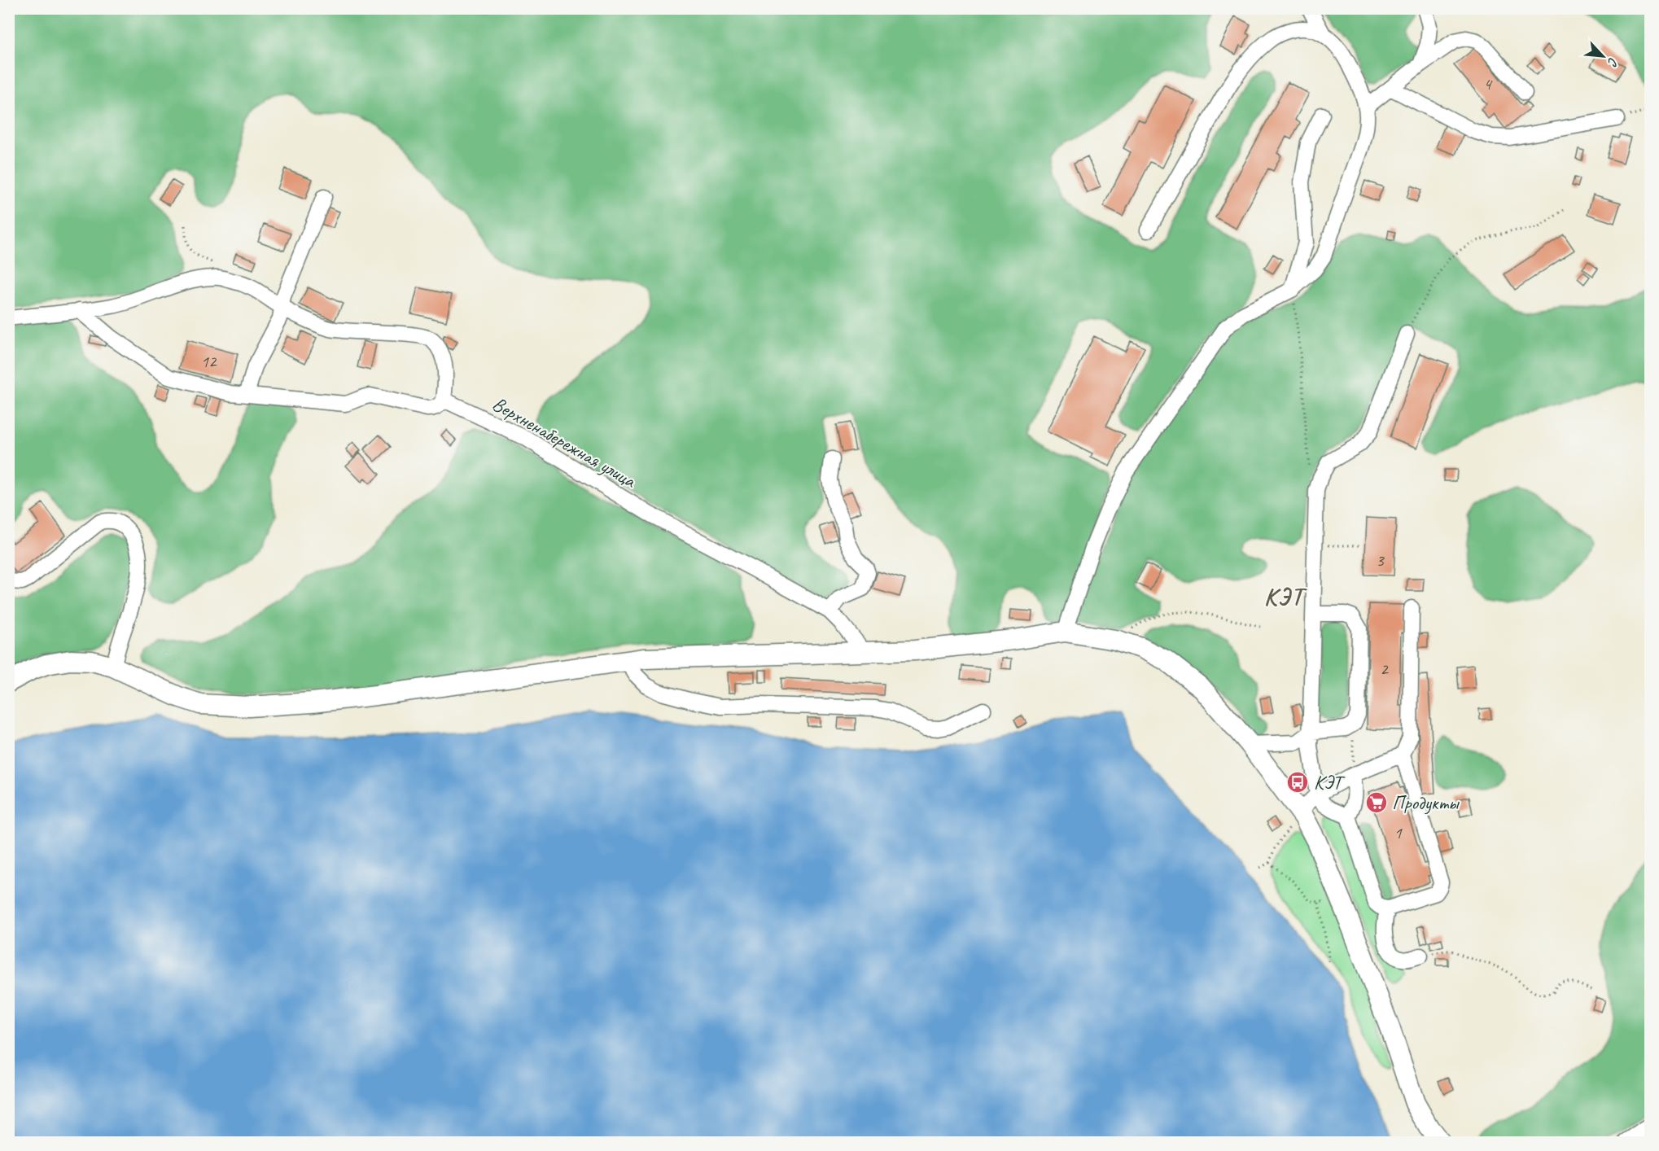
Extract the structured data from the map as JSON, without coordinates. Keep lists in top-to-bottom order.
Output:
{
  "streets": {
    "street": ["Верхненабережная улица"]
  },
  "districts": ["КЭТ"],
  "places": {
    "bus stop": ["КЭТ"],
    "supermarket": ["Продукты"]
  },
  "house_numbers": [
    "4",
    "12",
    "3",
    "2",
    "1"
  ],
  "north": "bottom right"
}
